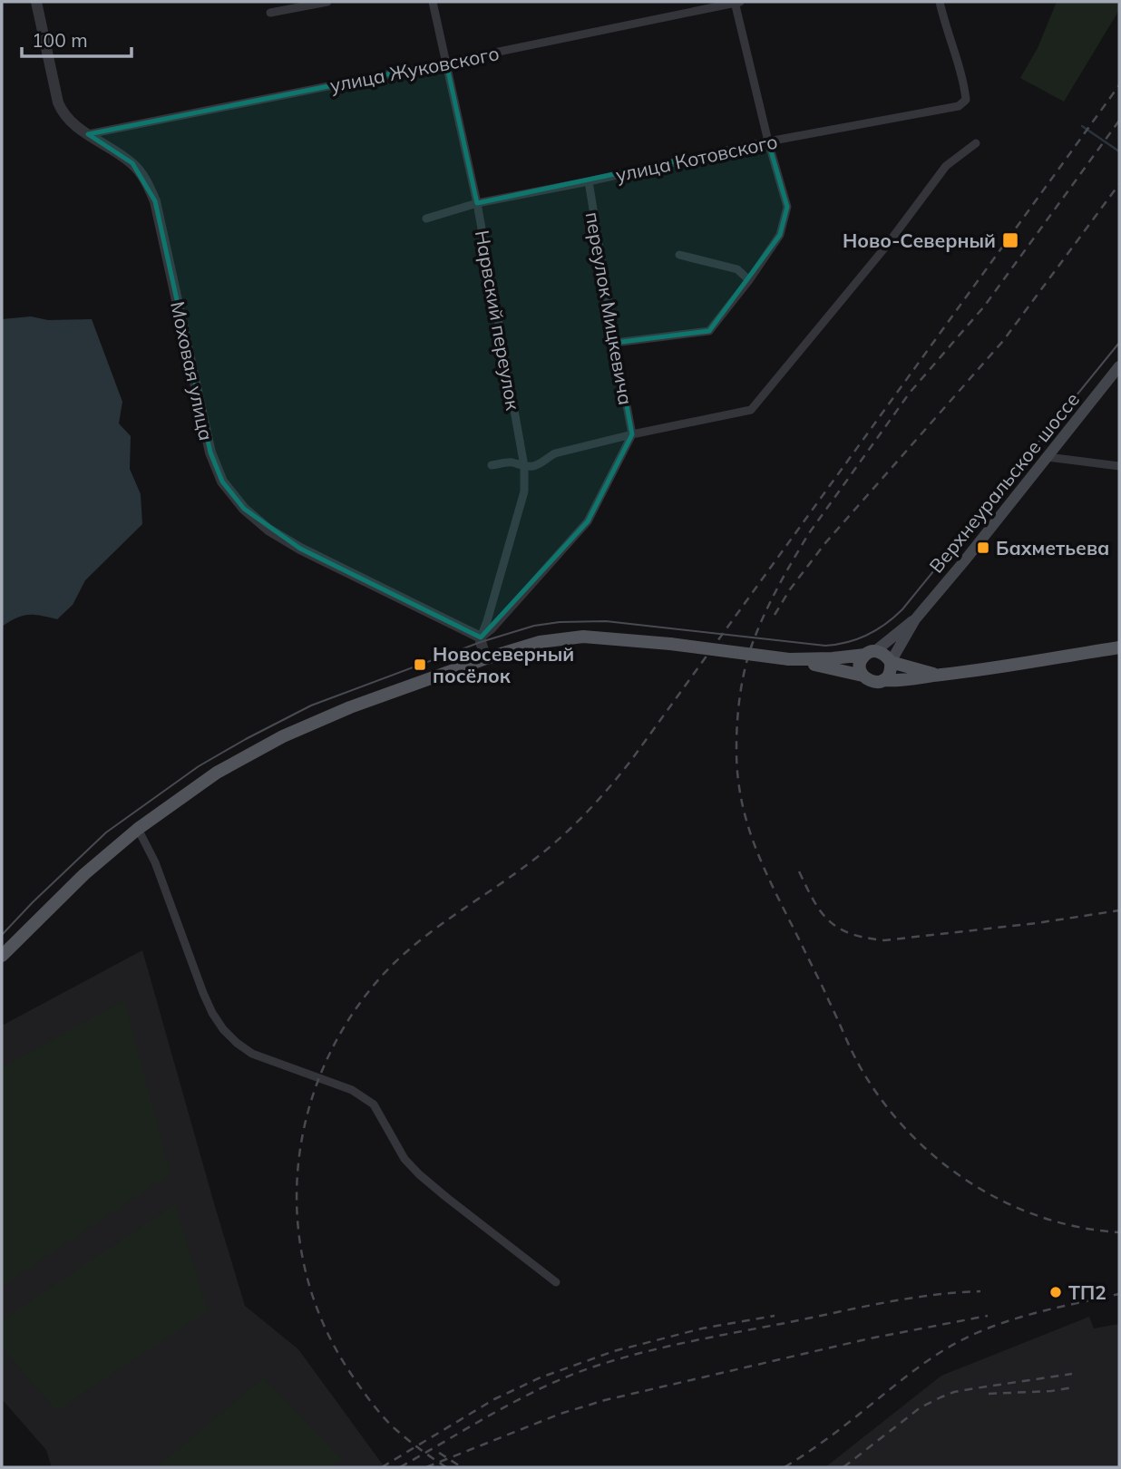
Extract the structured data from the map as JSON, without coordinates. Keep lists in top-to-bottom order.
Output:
{
  "streets": {
    "main road": ["Верхнеуральское шоссе"],
    "street": [
      "улица Жуковского",
      "улица Котовского",
      "переулок Мицкевича",
      "Нарвский переулок",
      "Моховая улица"
    ]
  },
  "crossings": [
    ["улица Жуковского", "Нарвский переулок"],
    ["улица Жуковского", "Моховая улица"],
    ["улица Котовского", "переулок Мицкевича"],
    ["улица Котовского", "Нарвский переулок"],
    ["Нарвский переулок", "Моховая улица"]
  ],
  "places": {
    "transit": ["Ново-Северный", "Бахметьева", "Новосеверный посёлок"],
    "other": ["ТП2"]
  },
  "scale_bar": "100 m"
}
